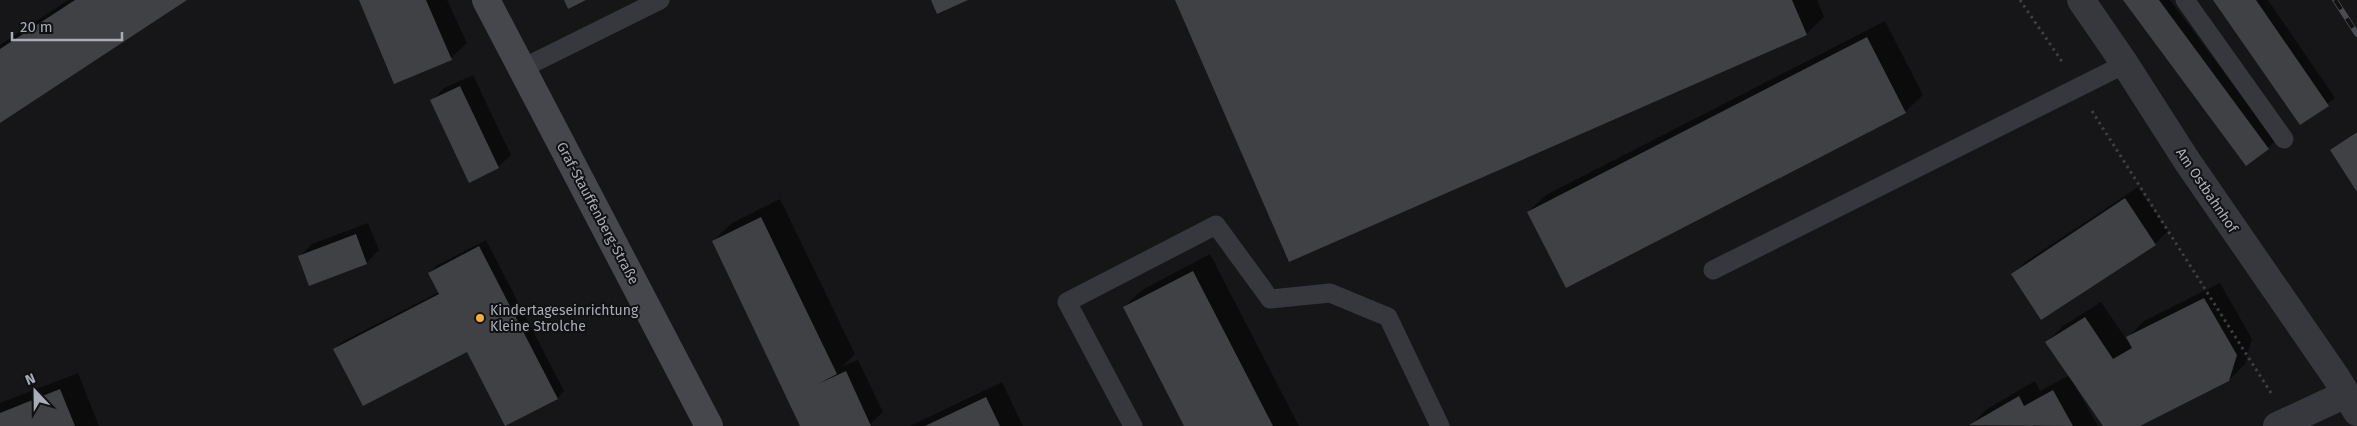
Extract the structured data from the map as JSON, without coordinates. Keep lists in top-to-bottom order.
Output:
{
  "streets": {
    "main road": ["Graf-Stauffenberg-Straße"],
    "street": ["Am Ostbahnhof"]
  },
  "places": ["Kindertageseinrichtung Kleine Strolche"],
  "scale_bar": "20 m",
  "north": "top"
}
